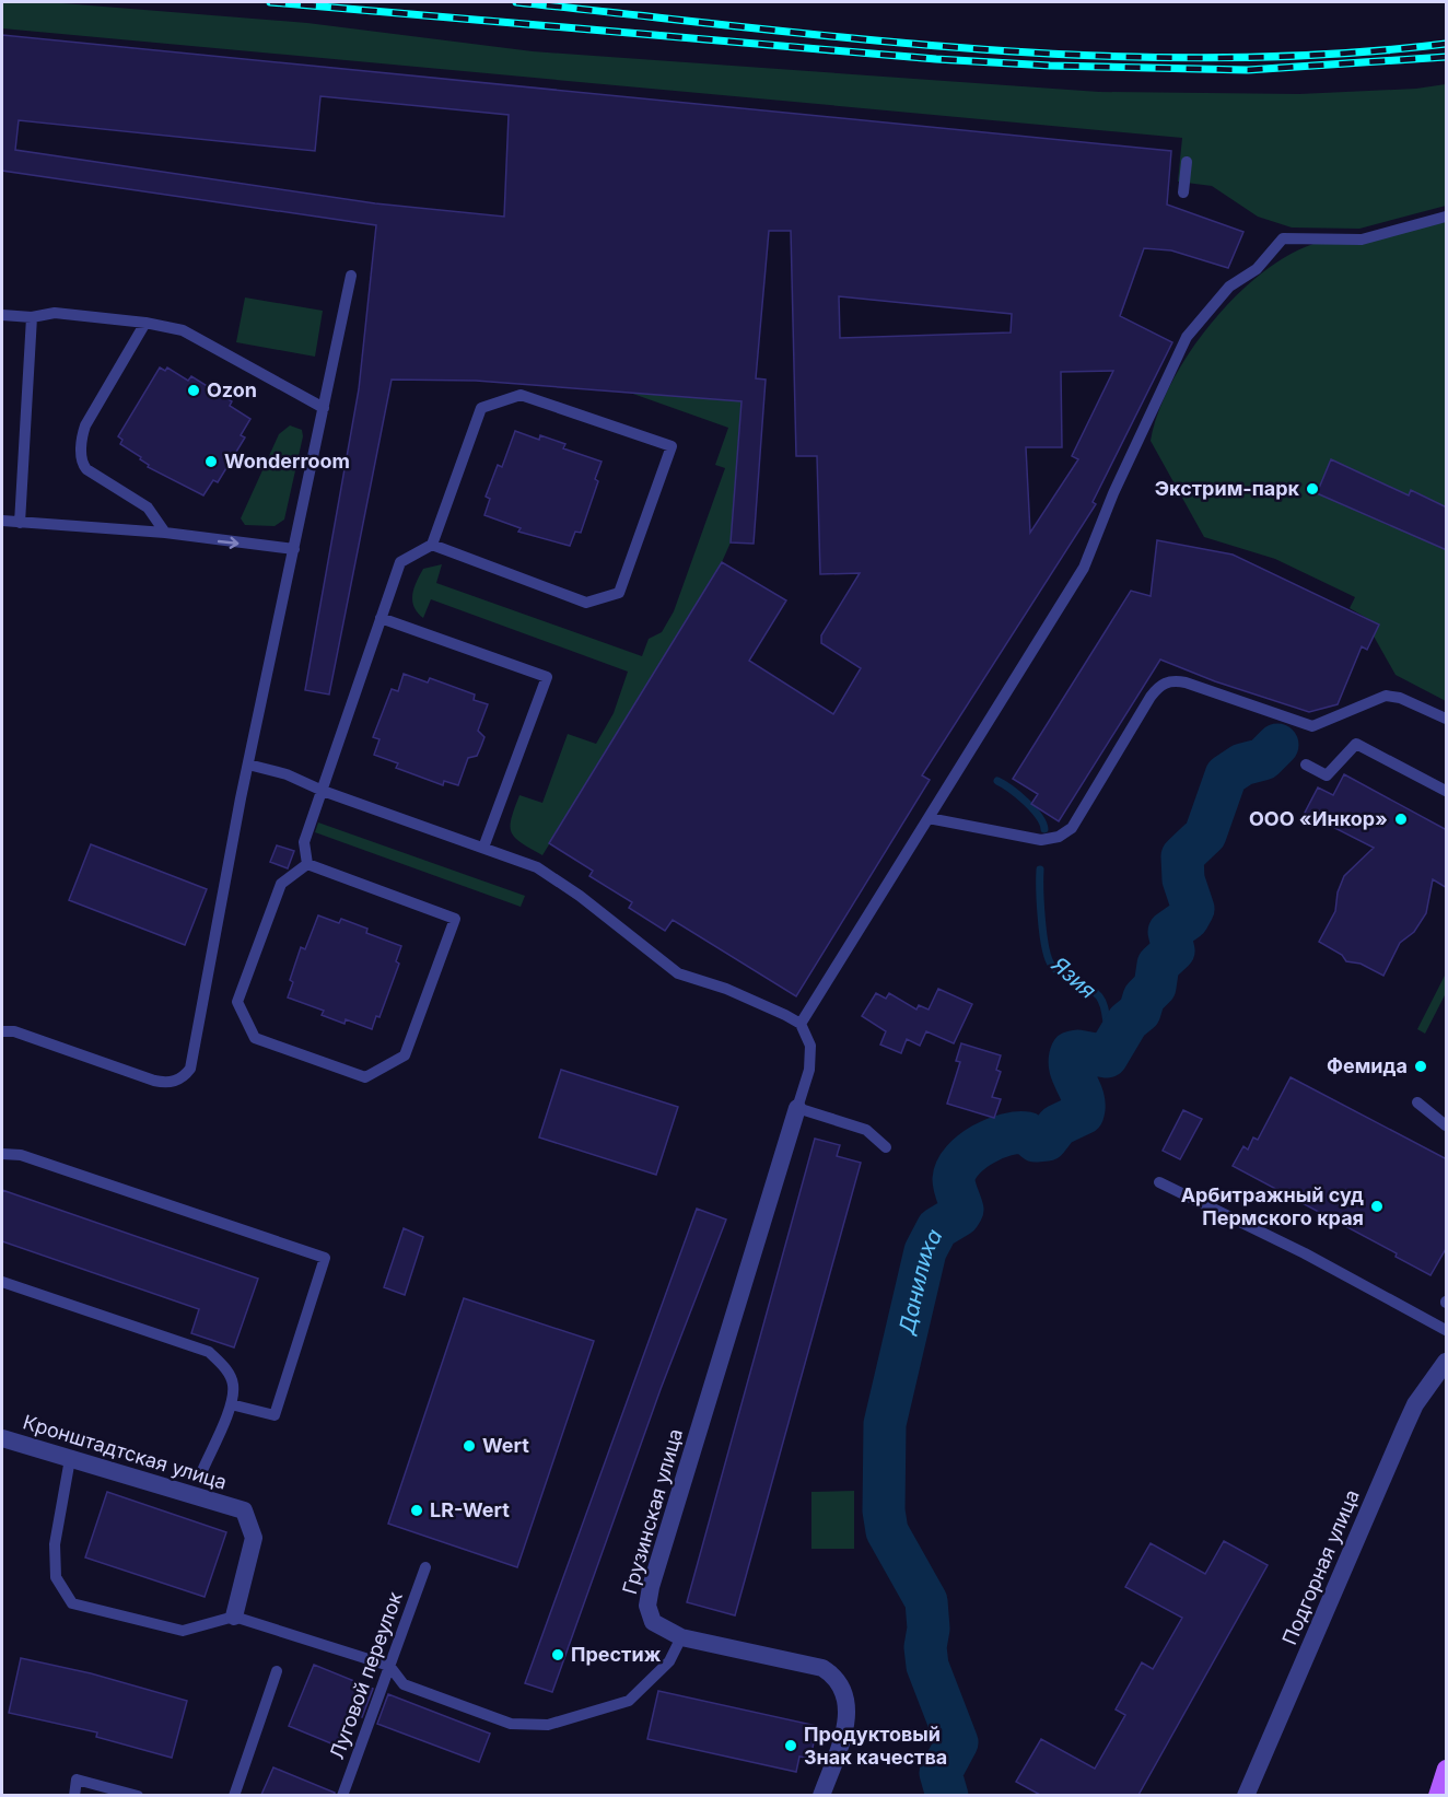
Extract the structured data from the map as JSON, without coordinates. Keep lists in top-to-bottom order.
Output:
{
  "streets": {
    "street": ["Кронштадтская улица", "Грузинская улица", "Подгорная улица"],
    "lane": ["Луговой переулок"]
  },
  "water": ["Язия", "Данилиха"],
  "places": [
    "Ozon",
    "Wonderroom",
    "Экстрим-парк",
    "ООО «Инкор»",
    "Фемида",
    "Арбитражный суд Пермского края",
    "Wert",
    "LR-Wert",
    "Престиж",
    "Продуктовый Знак качества"
  ]
}
